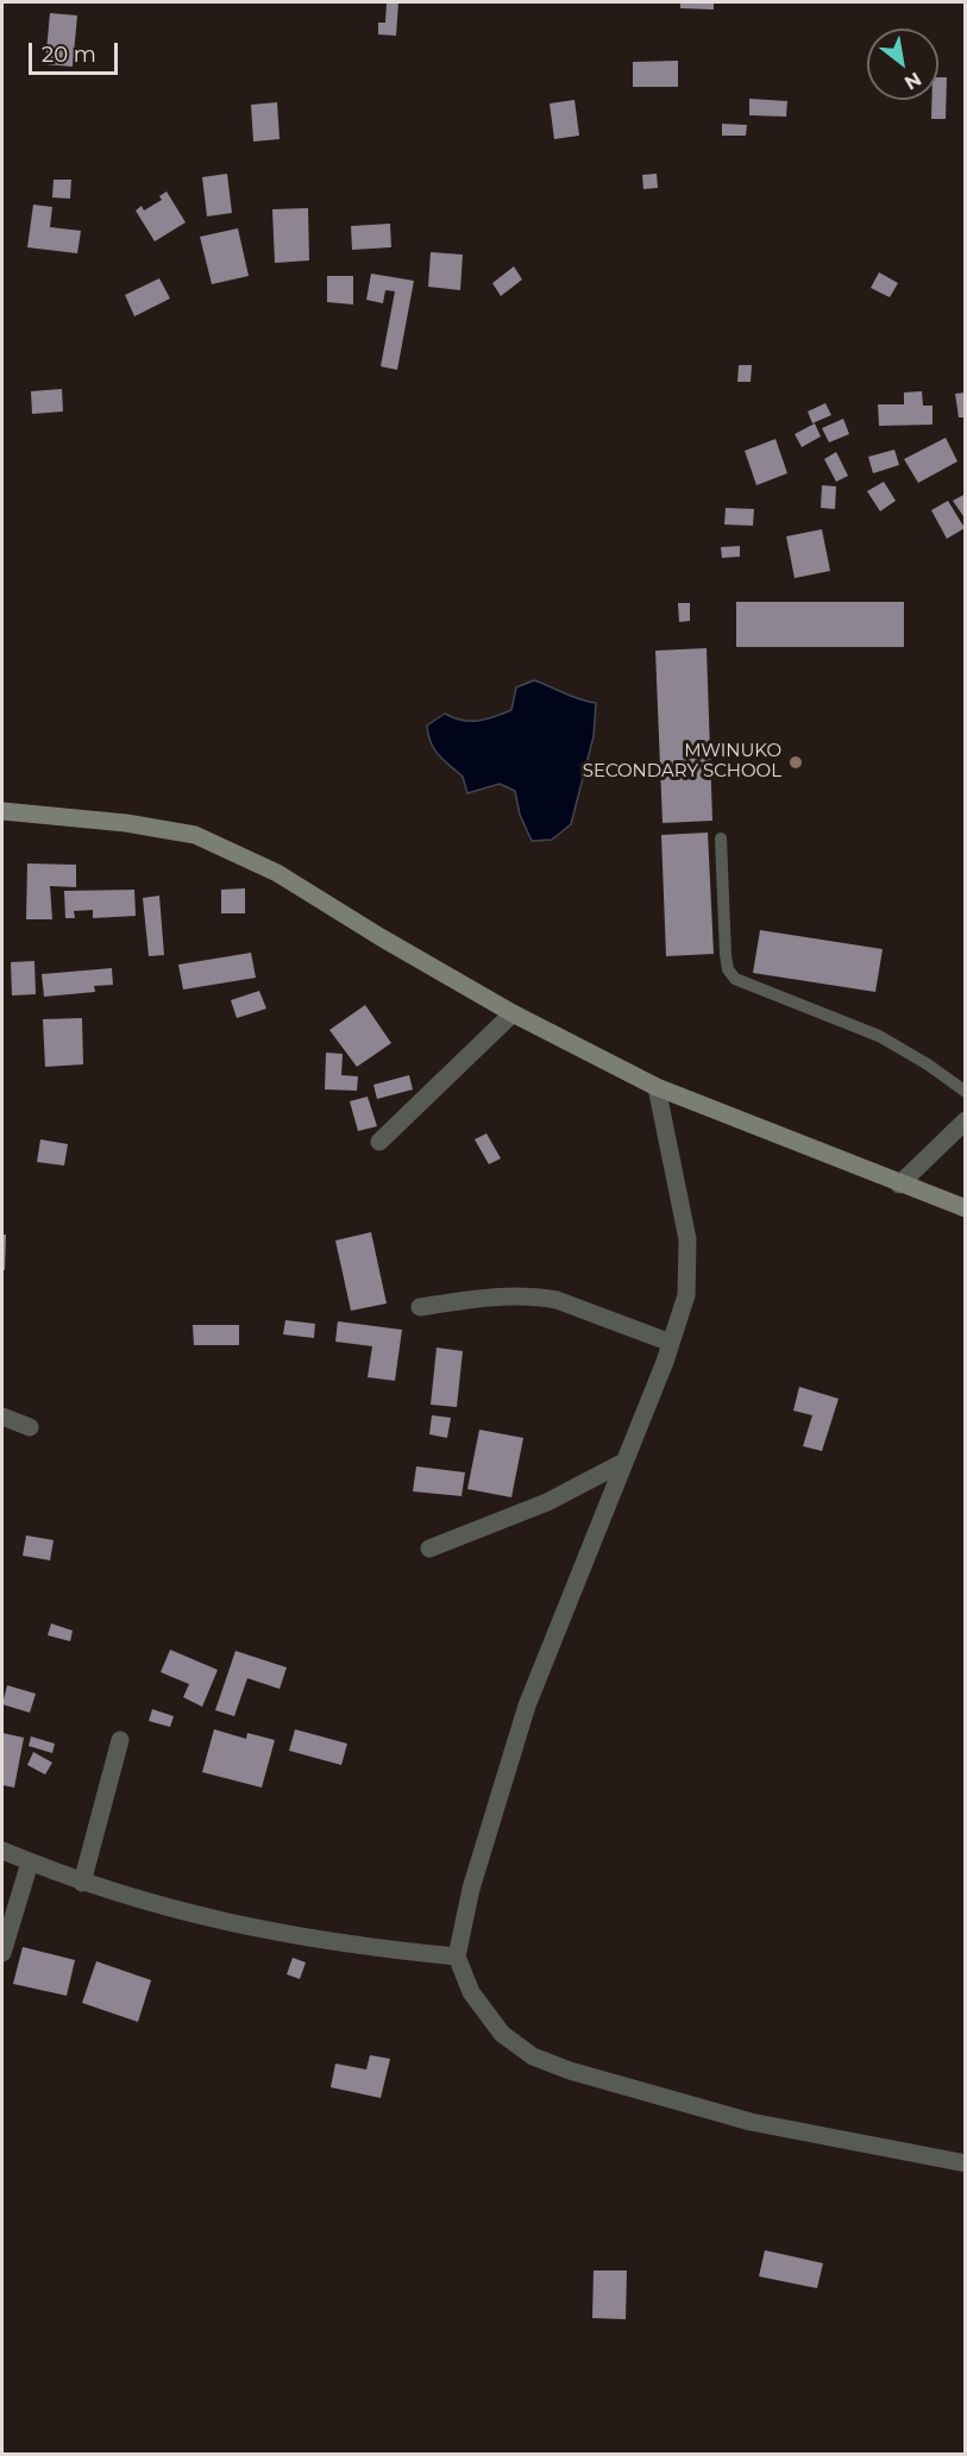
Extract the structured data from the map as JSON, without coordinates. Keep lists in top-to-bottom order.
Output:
{
  "places": ["MWINUKO SECONDARY SCHOOL"],
  "scale_bar": "20 m",
  "north": "bottom right"
}
